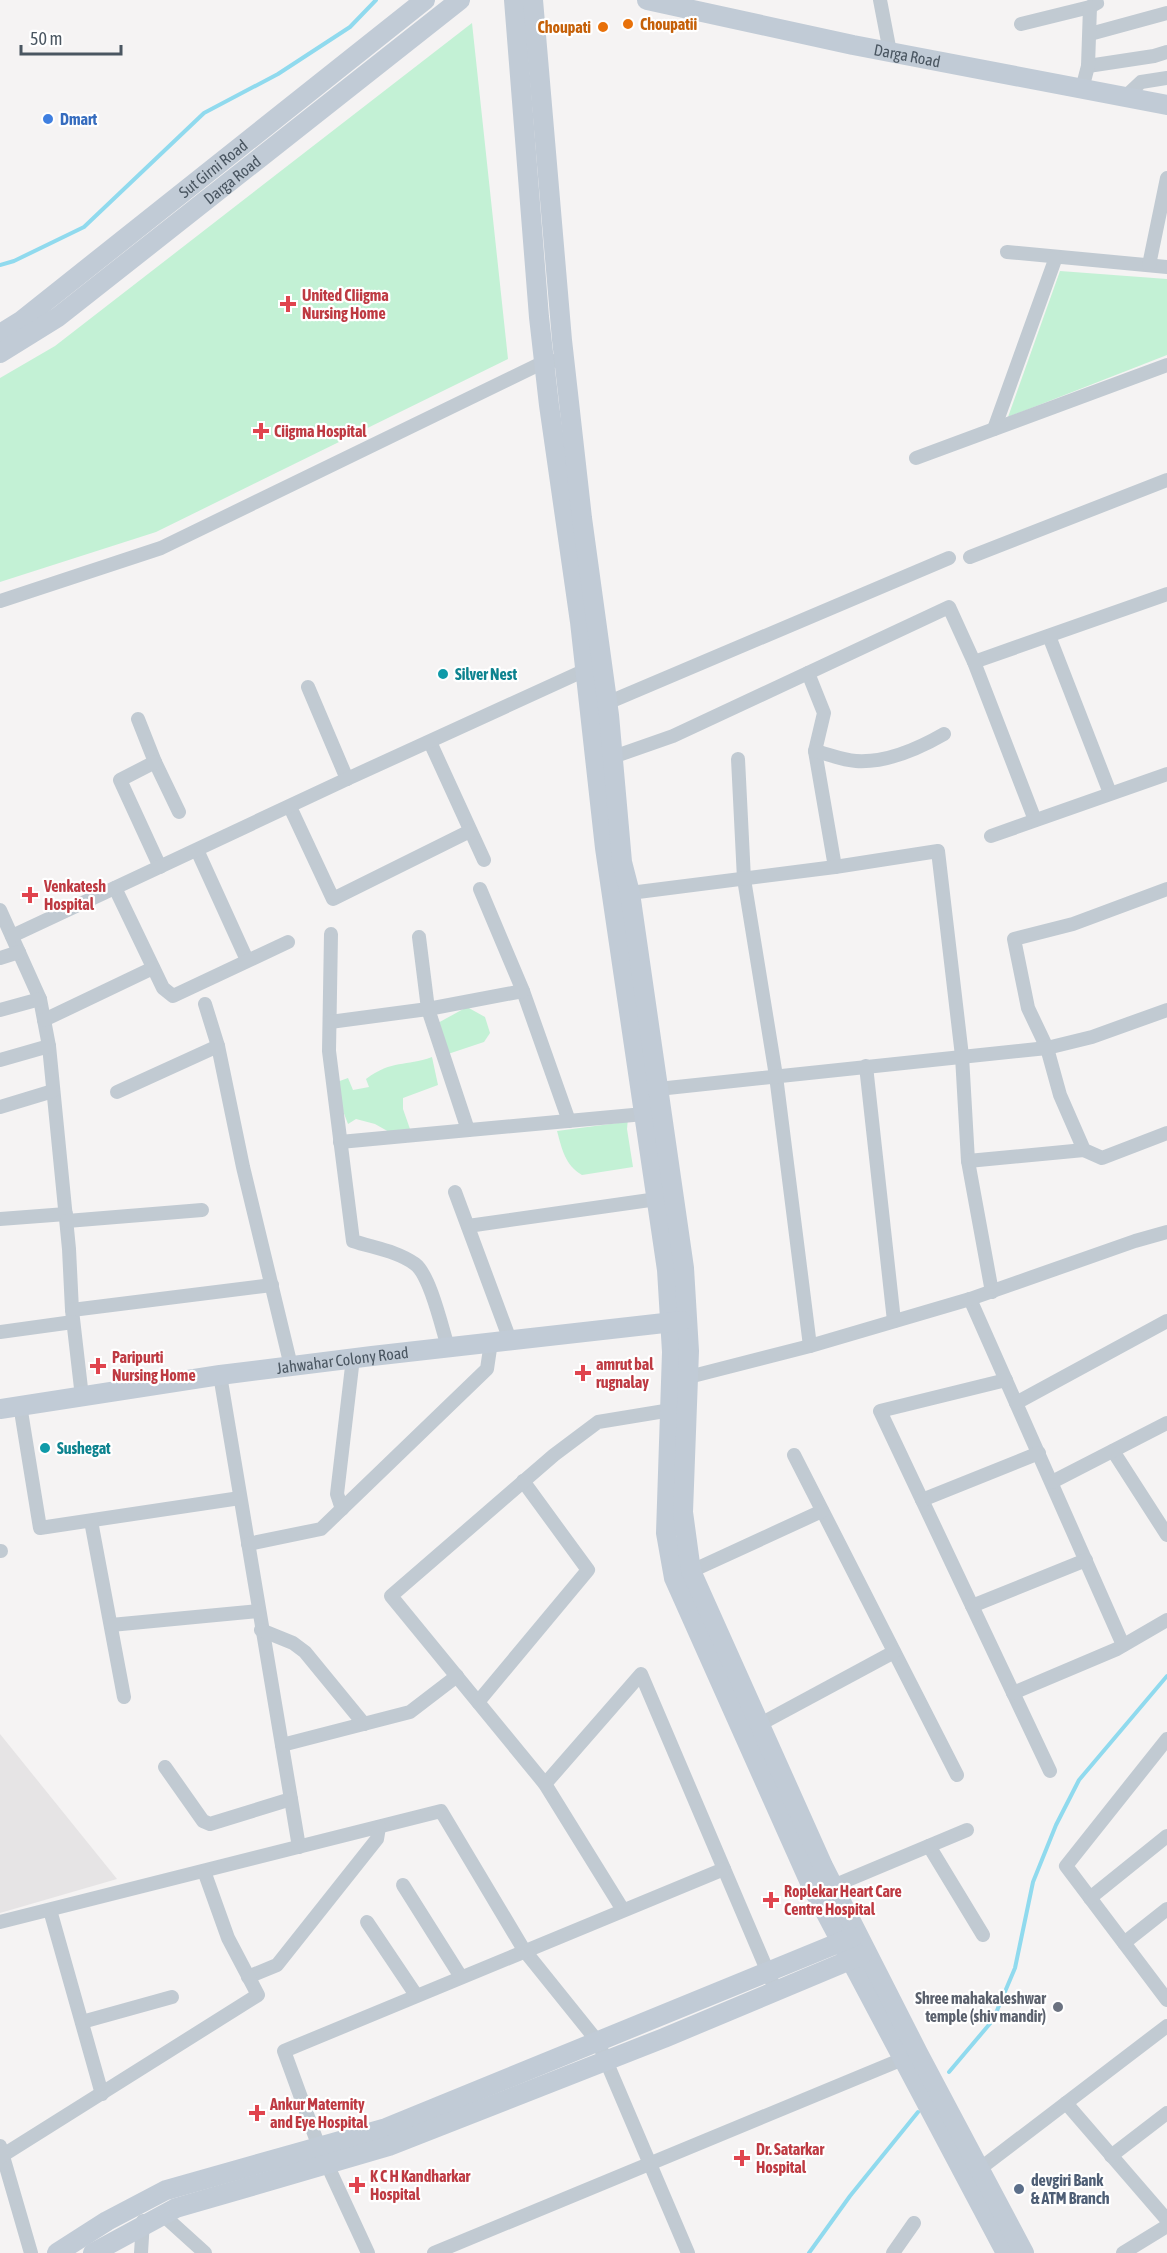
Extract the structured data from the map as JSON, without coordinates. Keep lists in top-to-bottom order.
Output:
{
  "streets": {
    "main road": ["Darga Road", "Sut Girni Road", "Jahwahar Colony Road"]
  },
  "places": {
    "other": [
      "Choupatii",
      "Choupati",
      "Dmart",
      "Silver Nest",
      "Sushegat",
      "Shree mahakaleshwar temple (shiv mandir)",
      "devgiri Bank & ATM Branch"
    ],
    "health": [
      "United CIiigma Nursing Home",
      "Ciigma Hospital",
      "Venkatesh Hospital",
      "Paripurti Nursing Home",
      "amrut bal rugnalay",
      "Roplekar Heart Care Centre Hospital",
      "Ankur Maternity and Eye Hospital",
      "Dr. Satarkar Hospital",
      "K C H Kandharkar Hospital"
    ]
  },
  "scale_bar": "50 m"
}
